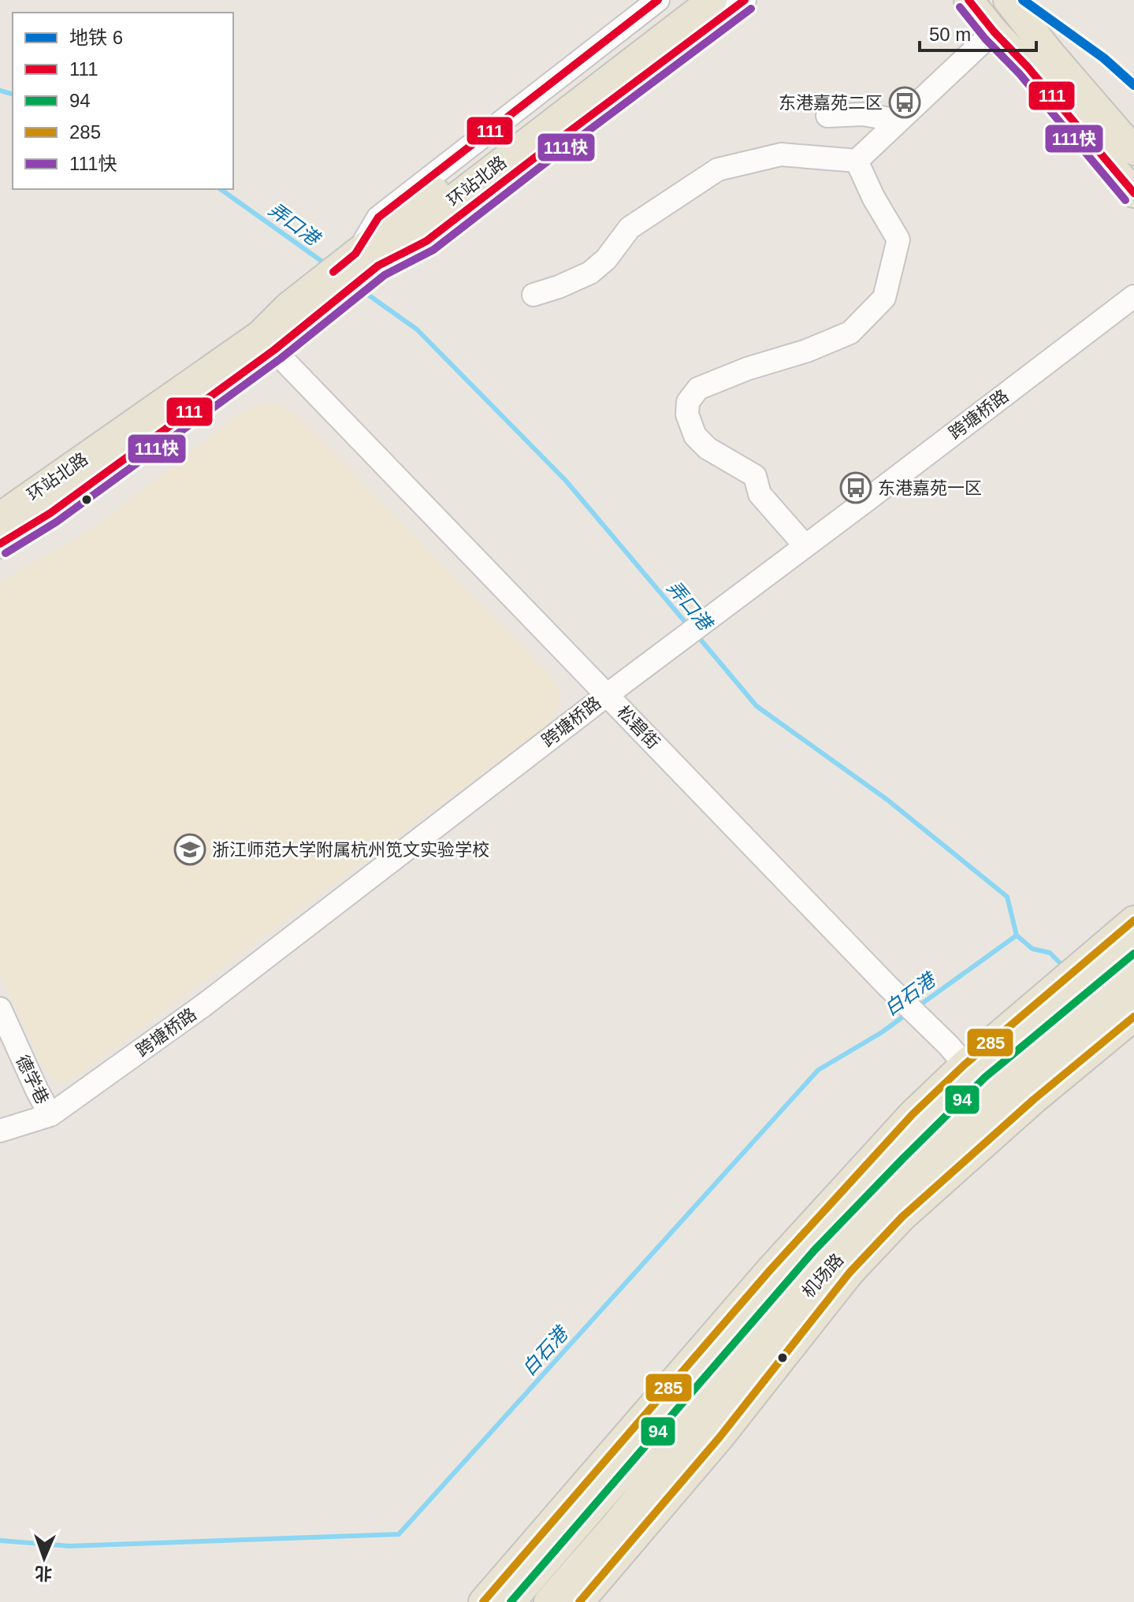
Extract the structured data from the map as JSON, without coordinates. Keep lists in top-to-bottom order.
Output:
{
  "streets": {
    "main road": ["环站北路", "机场路"],
    "street": ["跨塘桥路", "松碧街", "德学巷"]
  },
  "crossings": [
    ["环站北路", "松碧街"],
    ["跨塘桥路", "松碧街"],
    ["跨塘桥路", "德学巷"],
    ["松碧街", "机场路"]
  ],
  "water": ["弄口港", "白石港"],
  "places": {
    "bus stop": ["东港嘉苑二区", "东港嘉苑一区"],
    "school or university": ["浙江师范大学附属杭州笕文实验学校"]
  },
  "lines": [
    "metro line 6",
    "transit line 111",
    "transit line 111快",
    "transit line 285",
    "transit line 94"
  ],
  "legend": [
    "地铁 6",
    "111",
    "94",
    "285",
    "111快"
  ],
  "scale_bar": "50 m",
  "north": "bottom"
}
